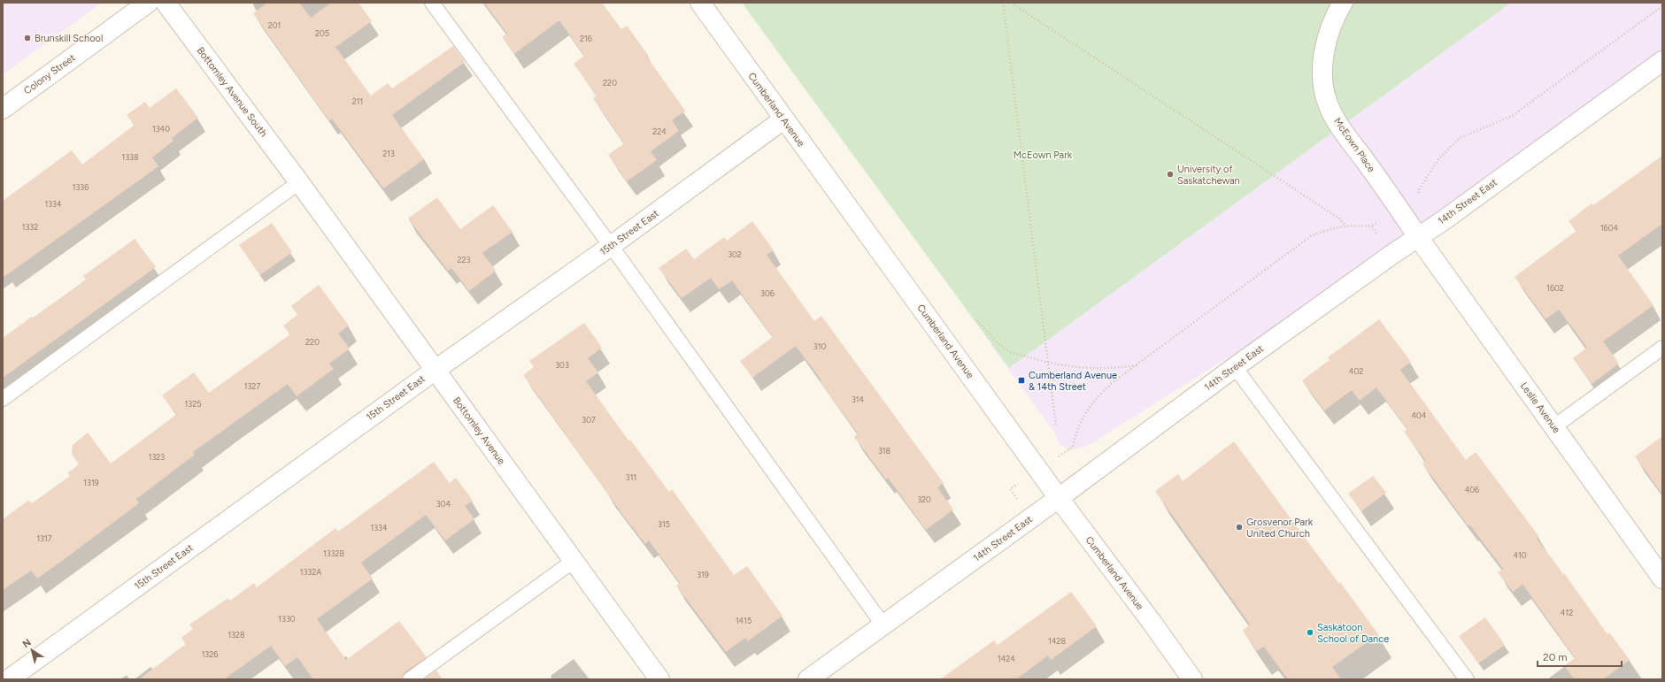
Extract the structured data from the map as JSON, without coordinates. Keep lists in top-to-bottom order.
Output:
{
  "streets": {
    "street": [
      "Colony Street",
      "Bottomley Avenue South",
      "Cumberland Avenue",
      "McEown Place",
      "14th Street East",
      "15th Street East",
      "Leslie Avenue",
      "Bottomley Avenue"
    ]
  },
  "crossings": [
    ["Bottomley Avenue South", "Bottomley Avenue"],
    ["Cumberland Avenue", "14th Street East"],
    ["Cumberland Avenue", "15th Street East"],
    ["McEown Place", "14th Street East"],
    ["McEown Place", "Leslie Avenue"],
    ["14th Street East", "Leslie Avenue"],
    ["15th Street East", "Bottomley Avenue"]
  ],
  "parks": ["McEown Park"],
  "places": {
    "other": [
      "Brunskill School",
      "University of Saskatchewan",
      "Grosvenor Park United Church",
      "Saskatoon School of Dance"
    ],
    "transit": ["Cumberland Avenue & 14th Street"]
  },
  "house_numbers": [
    "201",
    "205",
    "216",
    "220",
    "211",
    "1340",
    "224",
    "213",
    "1338",
    "1336",
    "1334",
    "1332",
    "1604",
    "302",
    "223",
    "1602",
    "306",
    "220",
    "310",
    "303",
    "402",
    "1327",
    "314",
    "1325",
    "404",
    "307",
    "318",
    "1323",
    "311",
    "1319",
    "406",
    "320",
    "304",
    "315",
    "1334",
    "1317",
    "1332B",
    "410",
    "1332A",
    "319",
    "412",
    "1330",
    "1415",
    "1328",
    "1428",
    "1326",
    "1424"
  ],
  "scale_bar": "20 m",
  "north": "top left"
}
